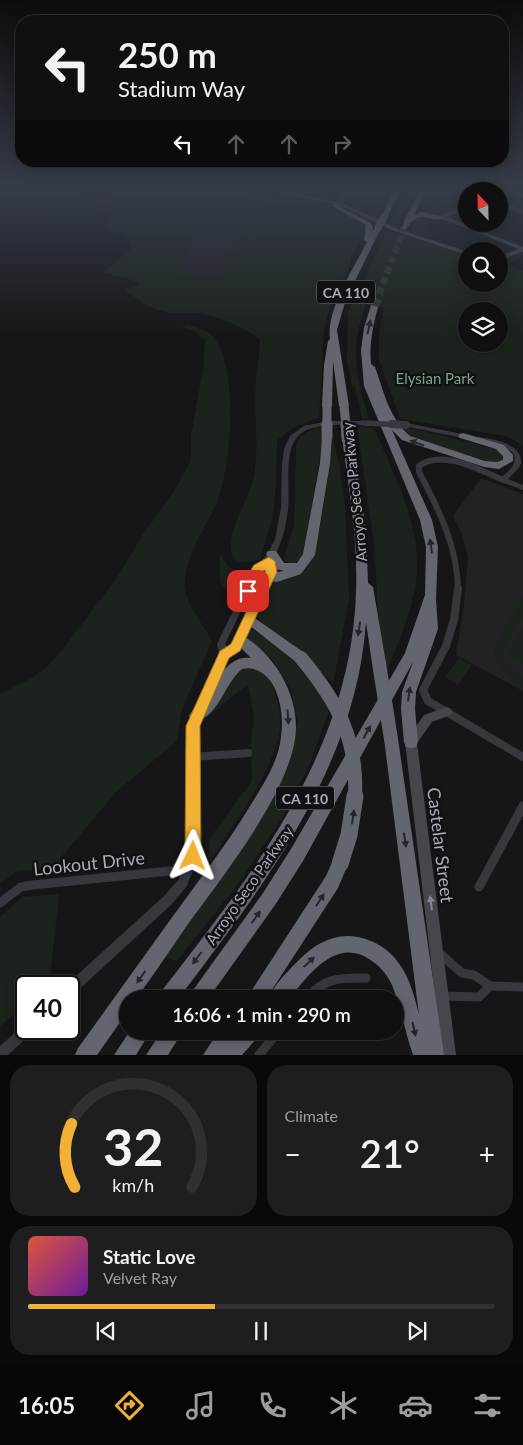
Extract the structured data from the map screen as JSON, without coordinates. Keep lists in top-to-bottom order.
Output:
{
  "streets": {
    "highway": ["CA 110", "Arroyo Seco Parkway"],
    "main road": ["Castelar Street"],
    "street": ["Lookout Drive"]
  },
  "one_way": ["Castelar Street"],
  "parks": ["Elysian Park"],
  "north": "top",
  "page": {
    "turn": ["250 m", "Stadium Way"],
    "limit": "40",
    "trip": "16:06 · 1 min · 290 m",
    "tile": "Climate",
    "heat": ["−", "21°", "+"],
    "song": ["Static Love", "Velvet Ray"],
    "tabs": "16:05",
    "gauge": ["32", "km/h"]
  }
}
